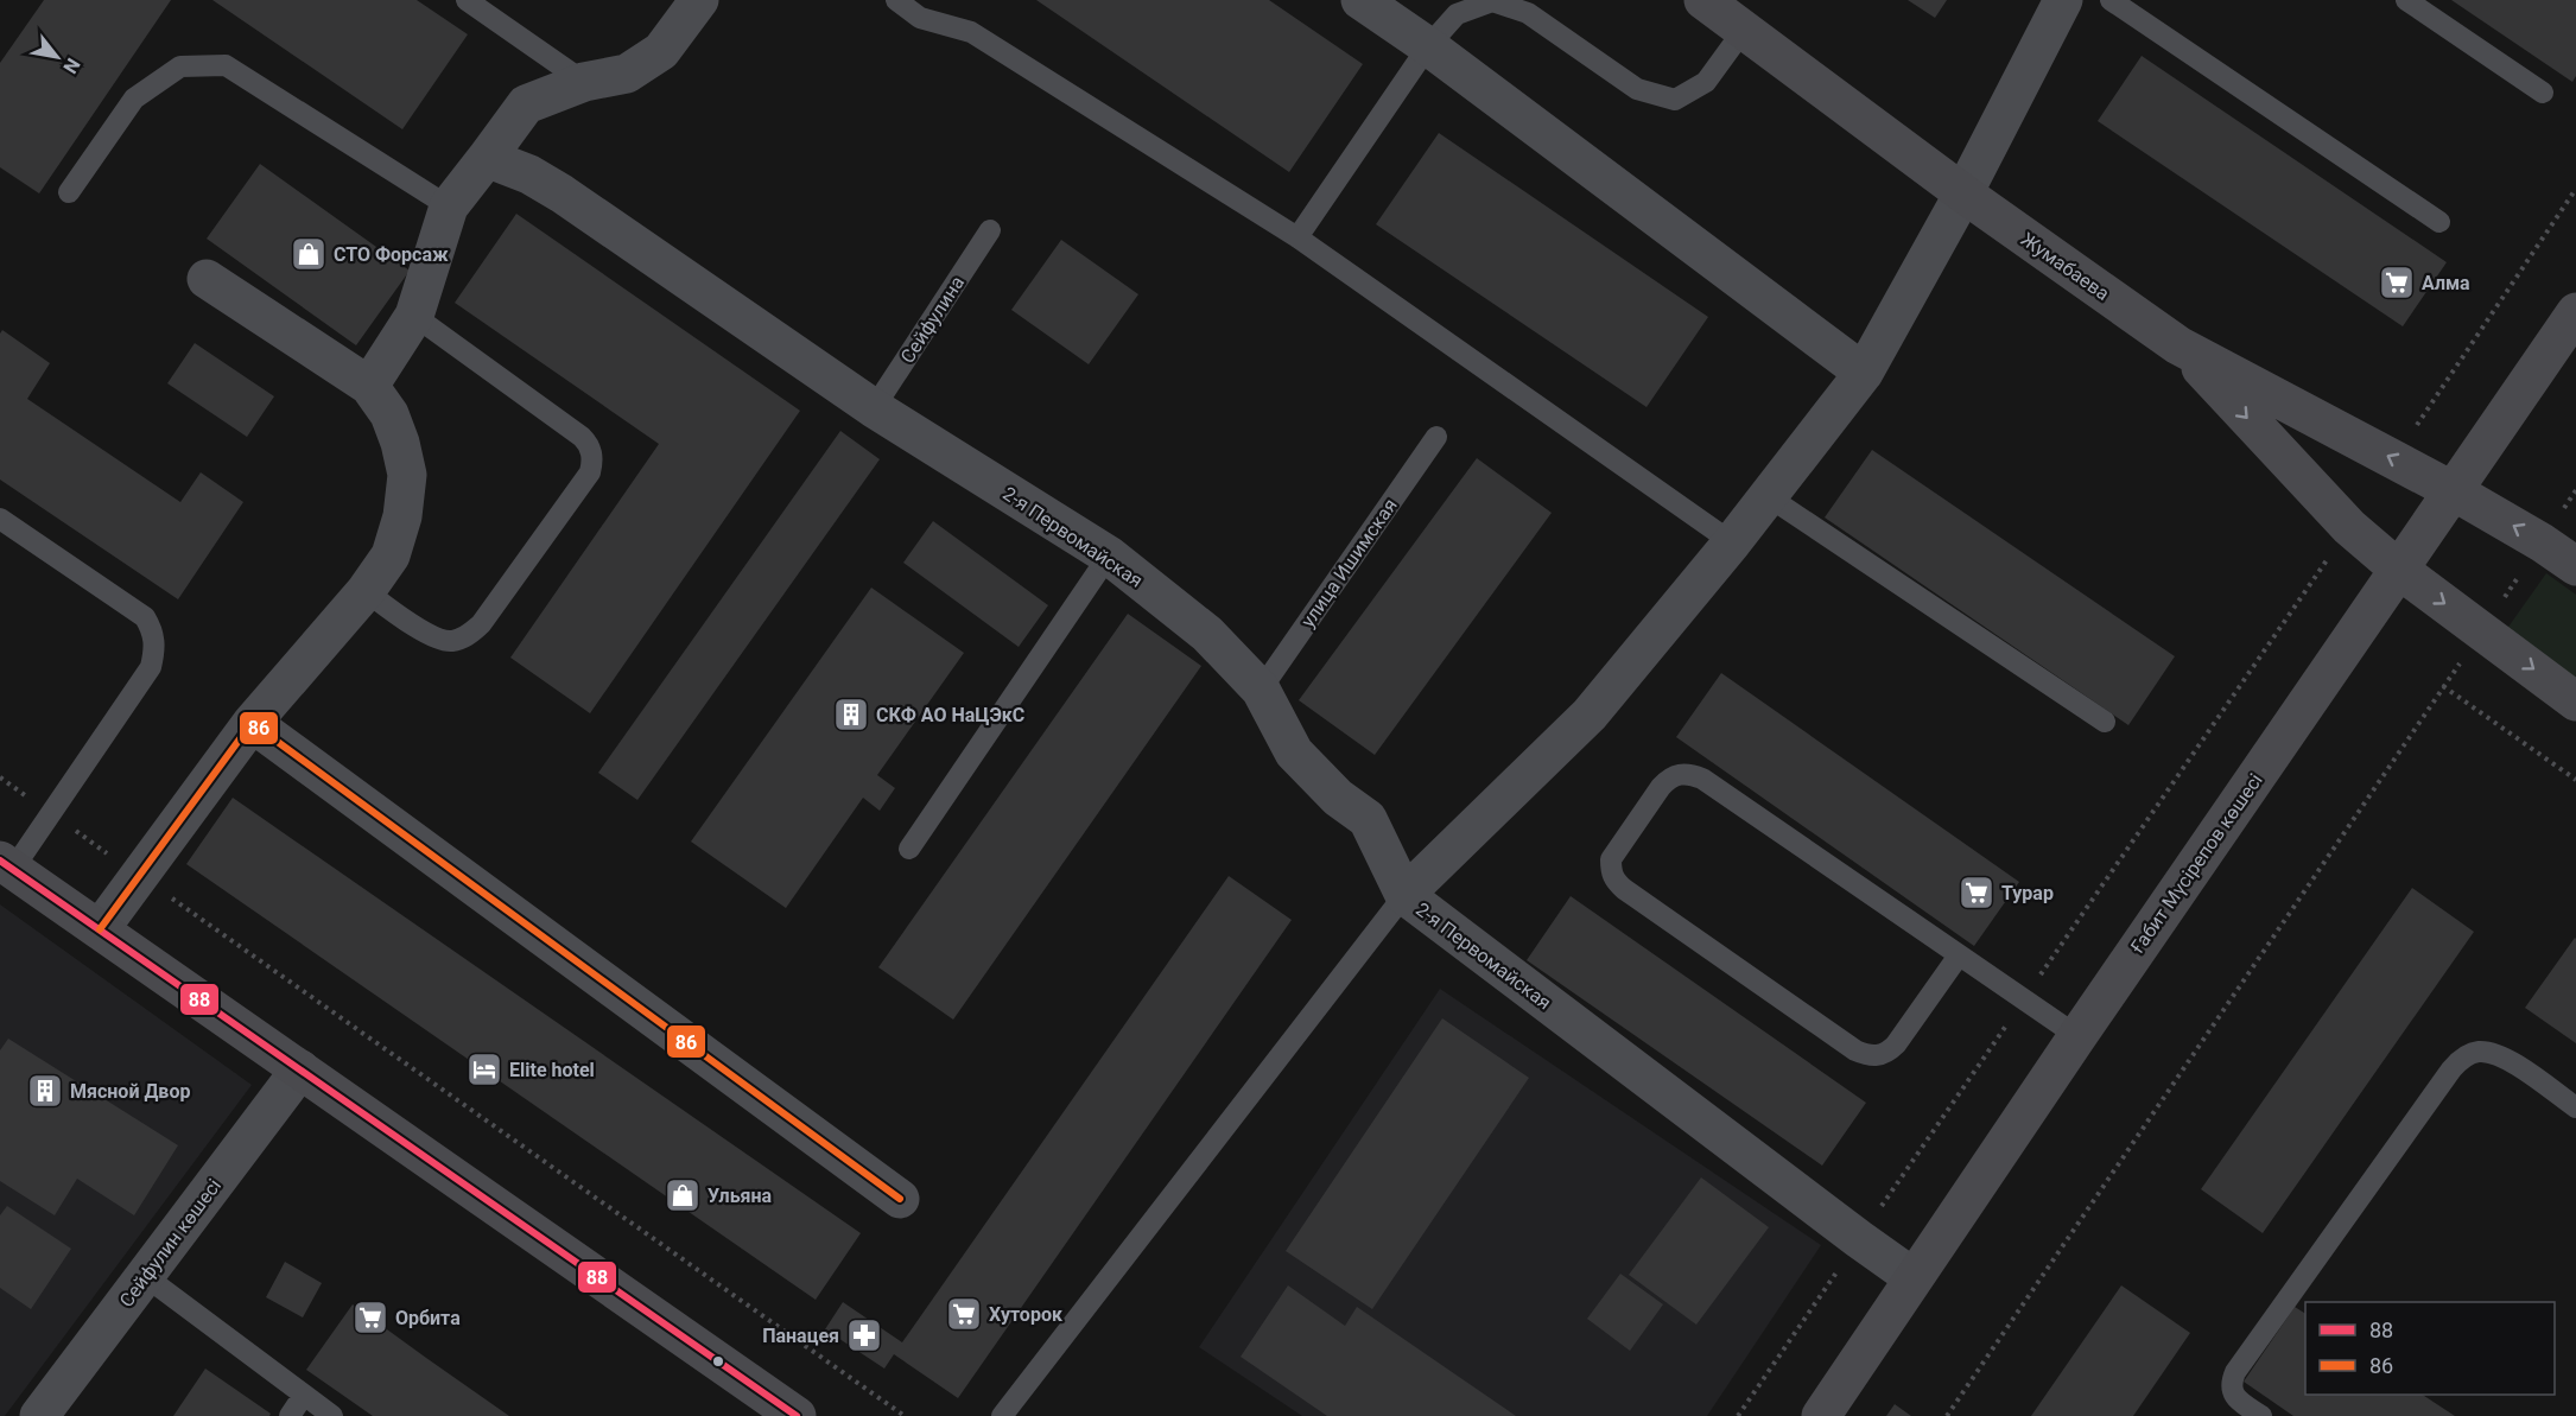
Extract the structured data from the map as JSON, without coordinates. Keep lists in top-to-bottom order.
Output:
{
  "streets": {
    "main road": ["Жумабаева", "Ғабит Мүсірепов көшесі"],
    "street": ["2-я Первомайская", "Сейфулин көшесі"],
    "lane": ["Сейфулина", "улица Ишимская"]
  },
  "crossings": [
    ["Жумабаева", "Ғабит Мүсірепов көшесі"],
    ["Сейфулина", "2-я Первомайская"],
    ["2-я Первомайская", "улица Ишимская"],
    ["2-я Первомайская", "Ғабит Мүсірепов көшесі"]
  ],
  "places": {
    "shop": ["СТО Форсаж", "Ульяна"],
    "supermarket": [
      "Алма",
      "Турар",
      "Хуторок",
      "Орбита"
    ],
    "building": ["СКФ АО НаЦЭкС", "Мясной Двор"],
    "hotel": ["Elite hotel"],
    "pharmacy": ["Панацея"]
  },
  "lines": ["transit line 86", "transit line 88"],
  "legend": ["88", "86"],
  "north": "bottom right"
}
